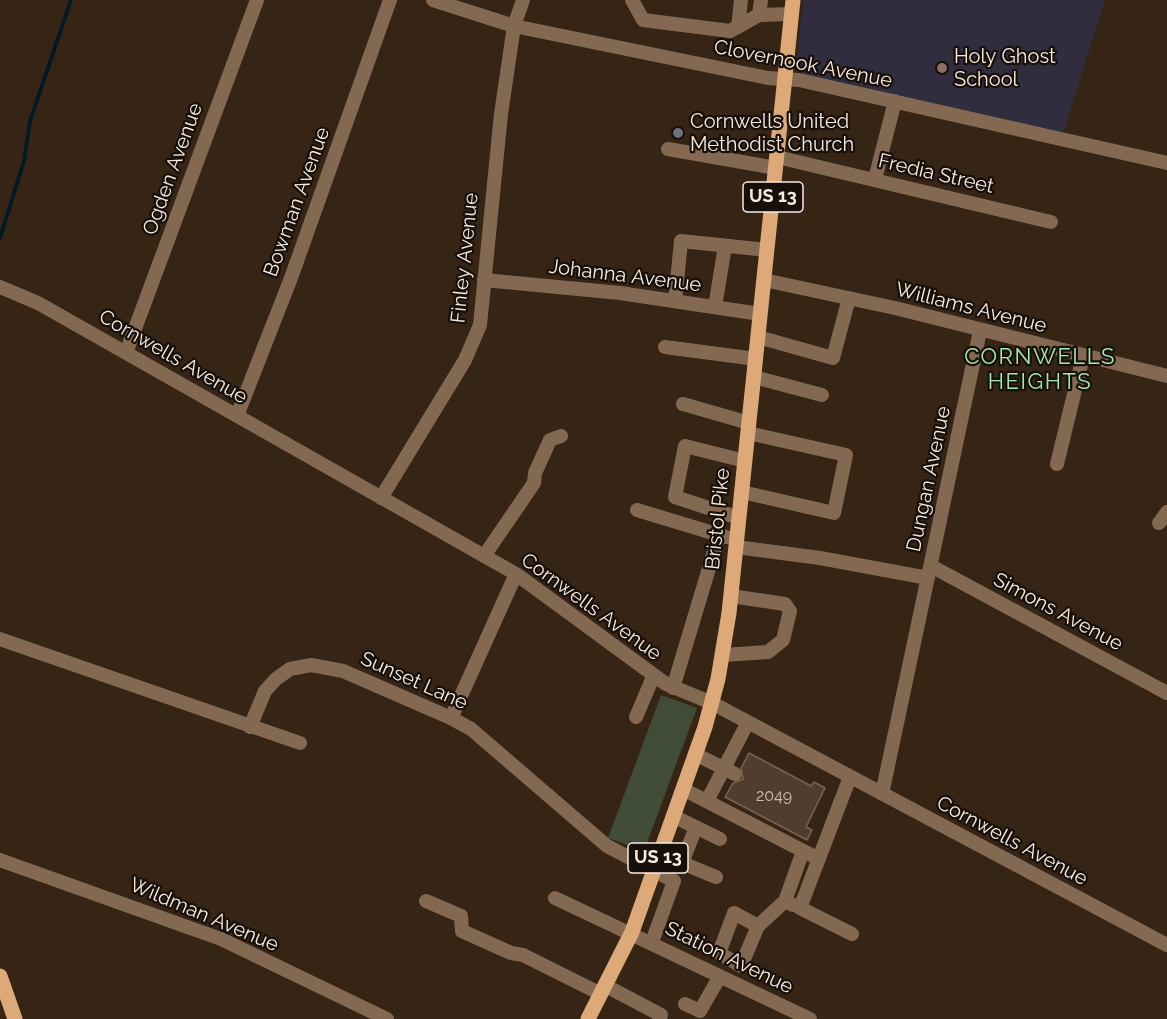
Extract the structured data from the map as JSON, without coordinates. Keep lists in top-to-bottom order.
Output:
{
  "streets": {
    "main road": ["US 13", "Bristol Pike"],
    "street": [
      "Clovernook Avenue",
      "Ogden Avenue",
      "Fredia Street",
      "Bowman Avenue",
      "Finley Avenue",
      "Johanna Avenue",
      "Williams Avenue",
      "Cornwells Avenue",
      "Dungan Avenue",
      "Simons Avenue",
      "Sunset Lane",
      "Wildman Avenue",
      "Station Avenue"
    ]
  },
  "crossings": [
    ["Clovernook Avenue", "Finley Avenue"],
    ["Clovernook Avenue", "Bristol Pike"],
    ["Ogden Avenue", "Cornwells Avenue"],
    ["Fredia Street", "Bristol Pike"],
    ["Bowman Avenue", "Cornwells Avenue"],
    ["Finley Avenue", "Johanna Avenue"],
    ["Finley Avenue", "Cornwells Avenue"],
    ["Johanna Avenue", "Bristol Pike"],
    ["Williams Avenue", "Dungan Avenue"],
    ["Williams Avenue", "Bristol Pike"],
    ["Cornwells Avenue", "Dungan Avenue"],
    ["Cornwells Avenue", "Bristol Pike"],
    ["Dungan Avenue", "Simons Avenue"],
    ["Bristol Pike", "Simons Avenue"],
    ["Bristol Pike", "Sunset Lane"],
    ["Bristol Pike", "Station Avenue"],
    ["Sunset Lane", "Station Avenue"]
  ],
  "districts": ["CORNWELLS HEIGHTS"],
  "places": ["Holy Ghost School", "Cornwells United Methodist Church"],
  "house_numbers": ["2049"]
}
